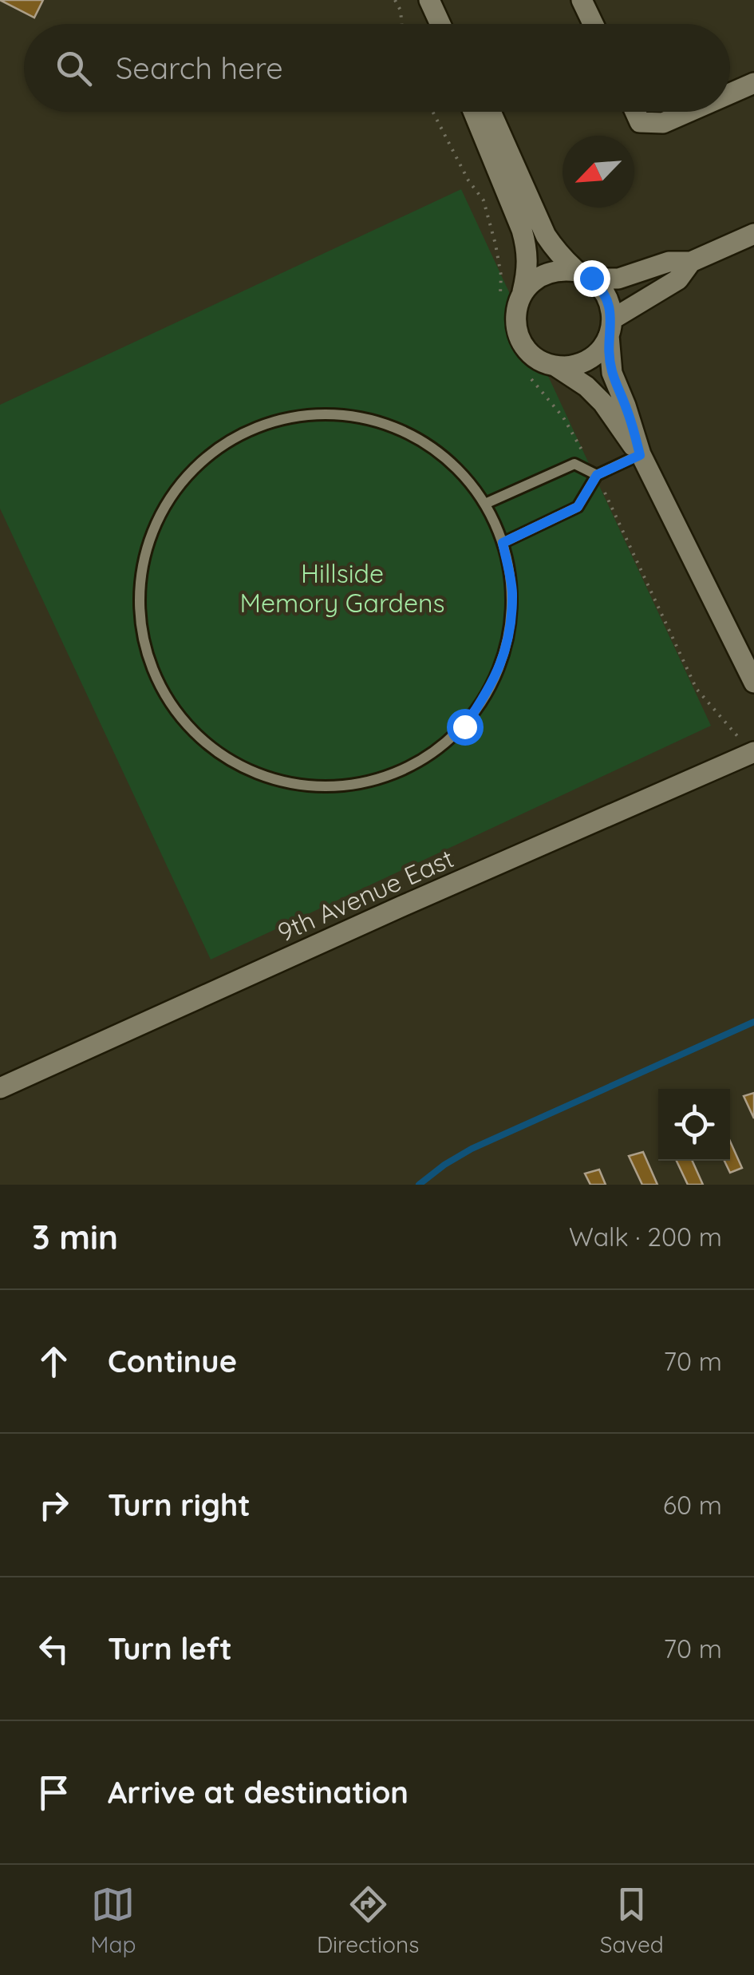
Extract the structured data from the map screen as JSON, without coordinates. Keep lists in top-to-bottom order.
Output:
{
  "streets": {
    "main road": ["9th Avenue East"]
  },
  "parks": ["Hillside Memory Gardens"],
  "north": "bottom left",
  "page": {
    "search": "Search here",
    "heading": ["3 min", "Walk · 200 m"],
    "list": [
      ["Continue", "70 m"],
      ["Turn right", "60 m"],
      ["Turn left", "70 m"],
      "Arrive at destination"
    ],
    "nav": ["Map", "Directions", "Saved"]
  }
}
